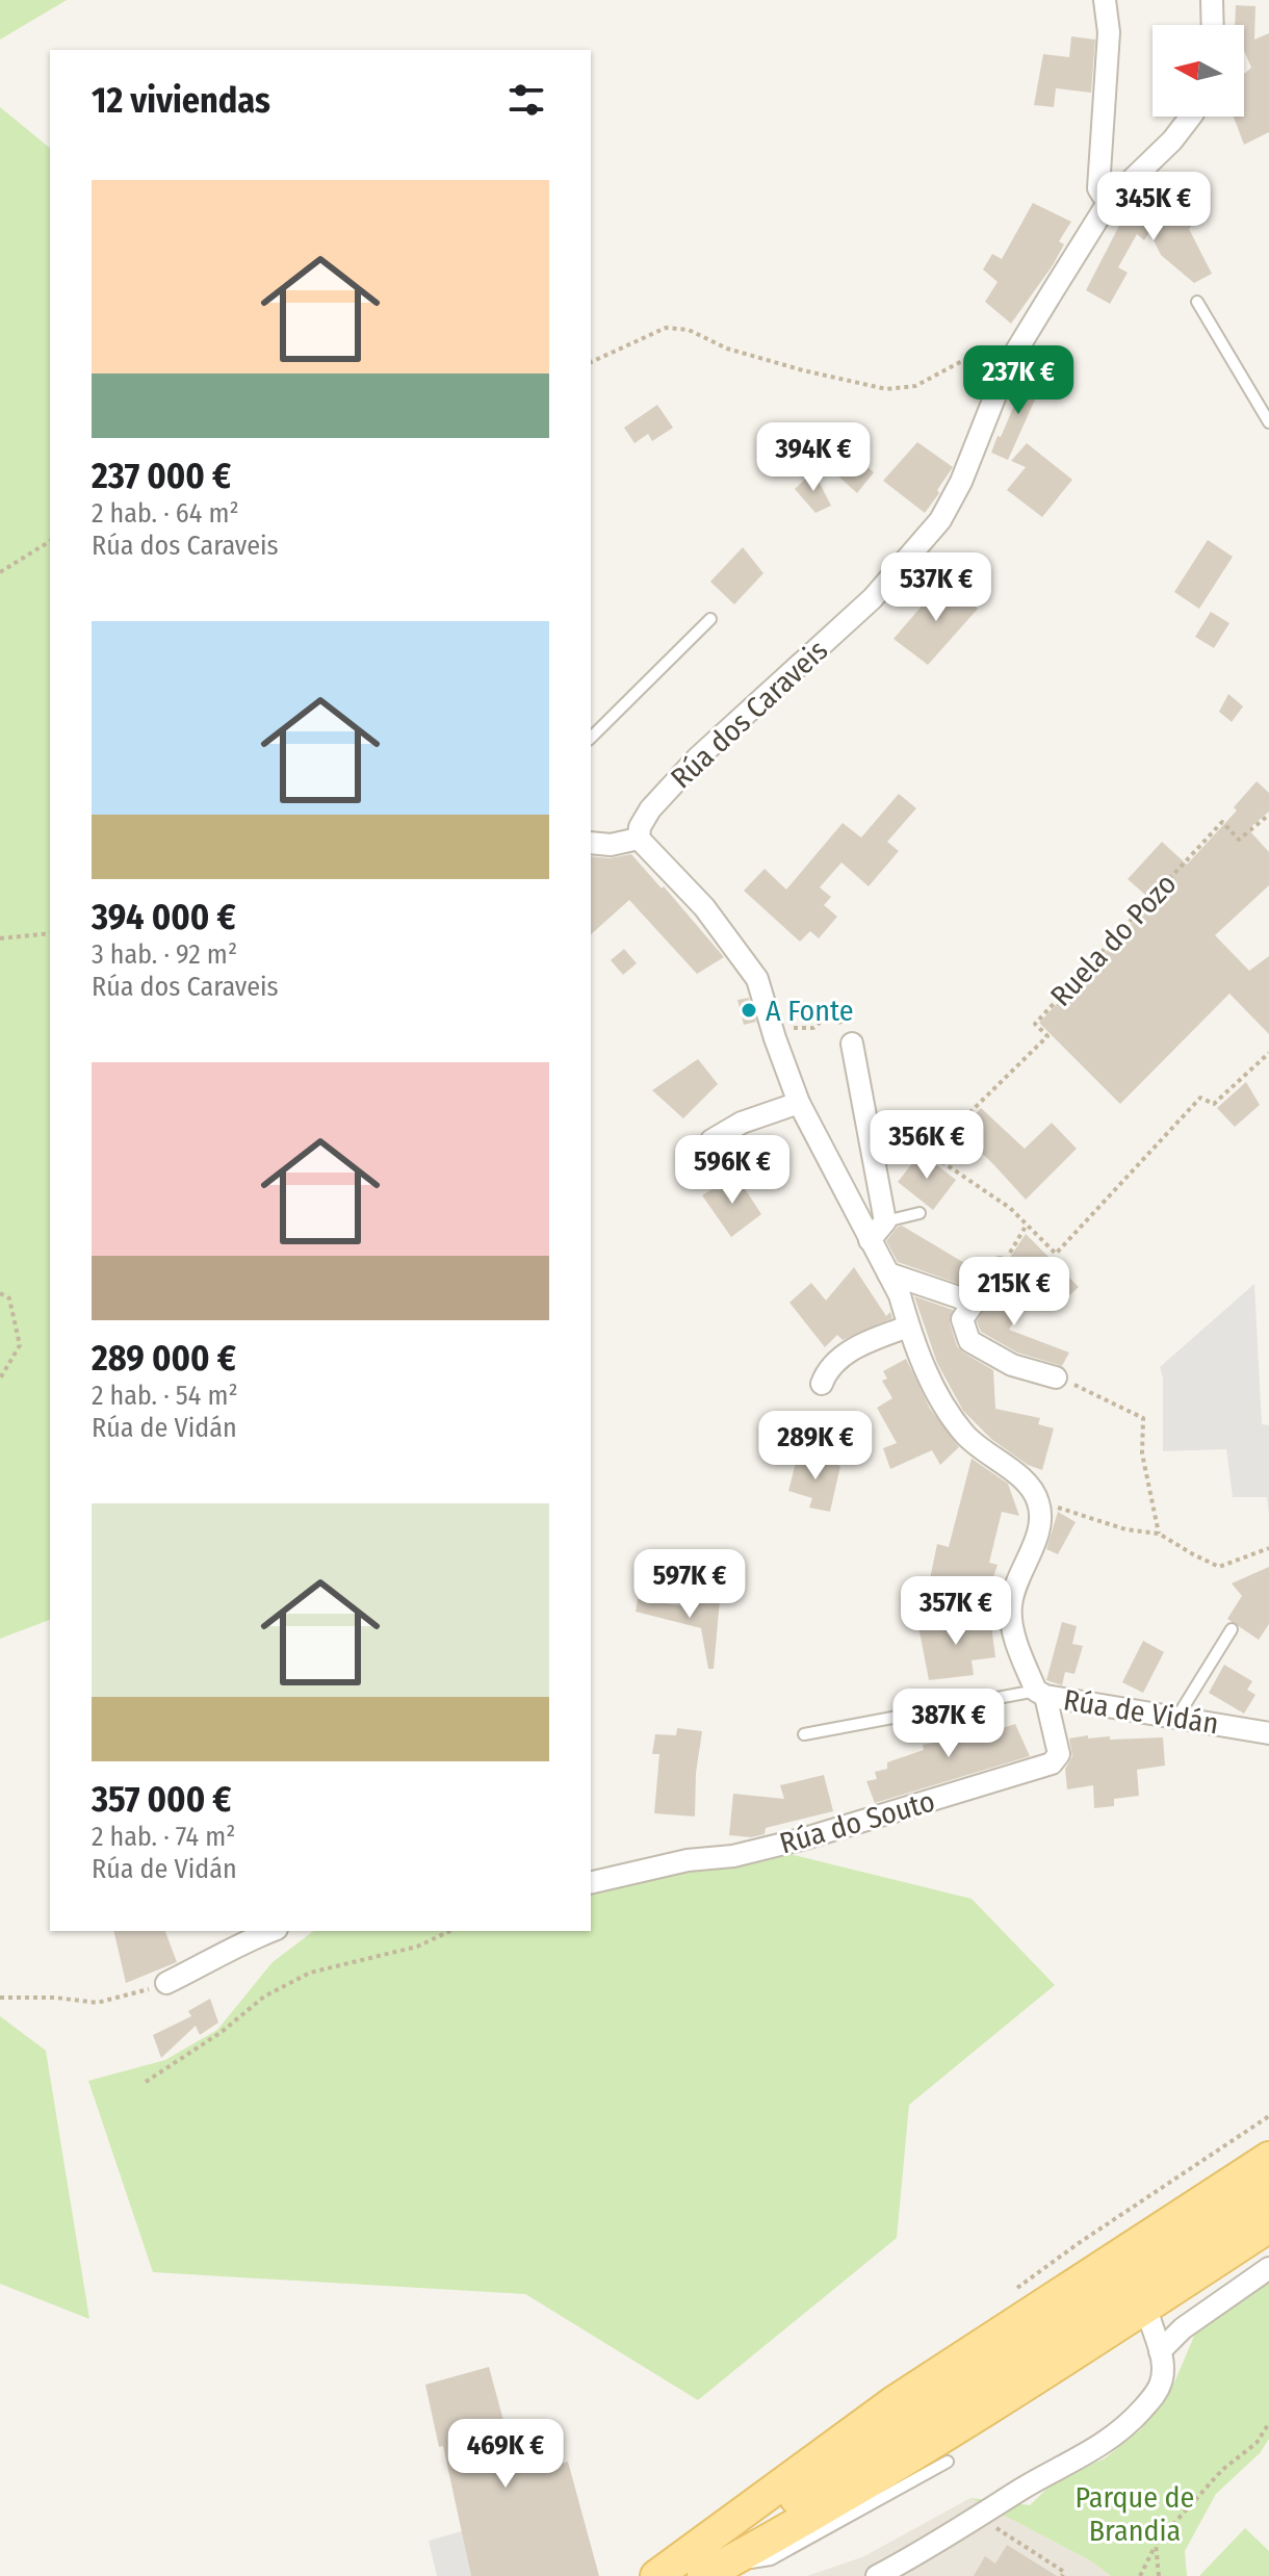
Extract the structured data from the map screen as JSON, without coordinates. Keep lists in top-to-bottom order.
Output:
{
  "streets": {
    "street": ["Rúa dos Caraveis", "Rúa de Vidán", "Rúa do Souto"],
    "path": ["Ruela do Pozo"]
  },
  "crossings": [
    ["Rúa de Vidán", "Rúa do Souto"]
  ],
  "parks": ["Parque de Brandia"],
  "places": ["A Fonte"],
  "north": "left",
  "page": {
    "heading": "12 viviendas",
    "list": [
      {
        "name": "237 000 €",
        "note": "2 hab. · 64 m² · Rúa dos Caraveis"
      },
      {
        "name": "394 000 €",
        "note": "3 hab. · 92 m² · Rúa dos Caraveis"
      },
      {
        "name": "289 000 €",
        "note": "2 hab. · 54 m² · Rúa de Vidán"
      },
      {
        "name": "357 000 €",
        "note": "2 hab. · 74 m² · Rúa de Vidán"
      }
    ],
    "price": [
      "345K €",
      "237K €",
      "394K €",
      "537K €",
      "356K €",
      "596K €",
      "215K €",
      "289K €",
      "597K €",
      "357K €",
      "387K €",
      "469K €"
    ]
  }
}
